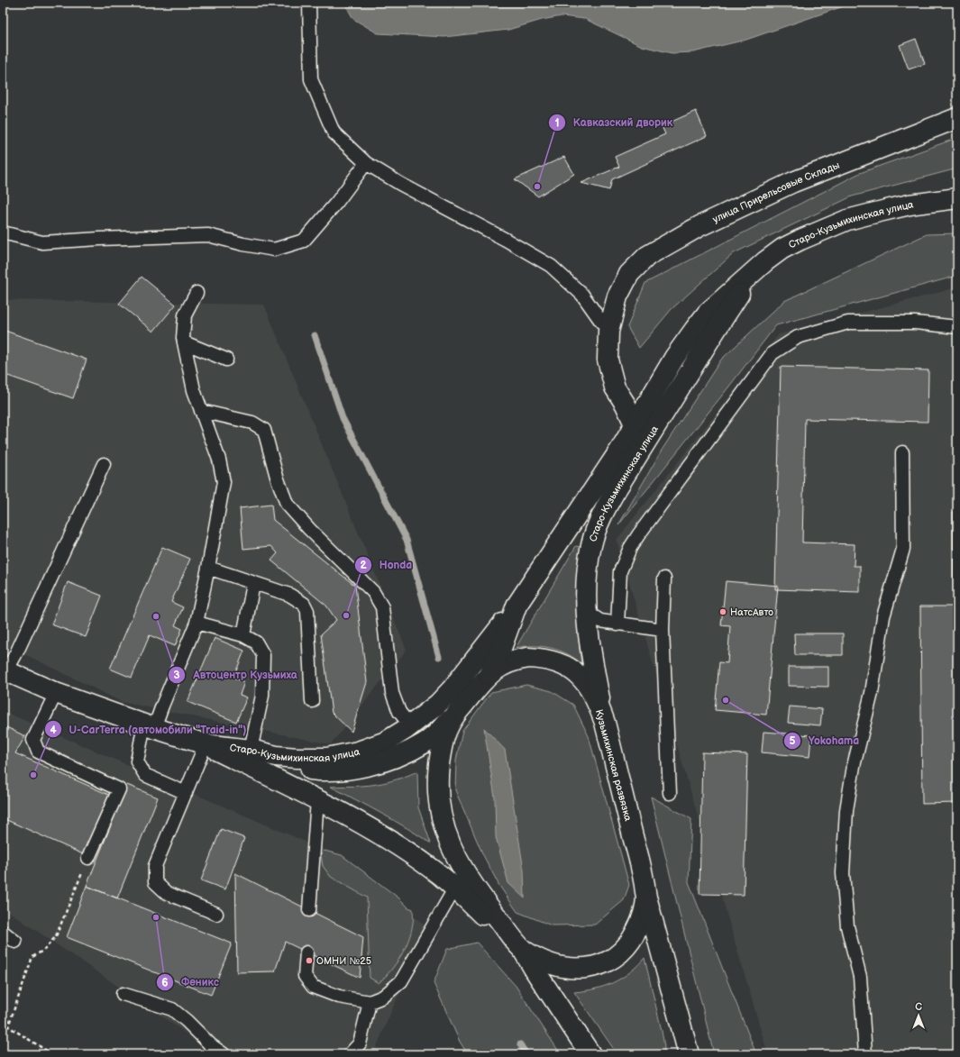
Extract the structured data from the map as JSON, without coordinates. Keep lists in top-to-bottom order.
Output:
{
  "streets": {
    "main road": ["улица Прирельсовые Склады", "Старо-Кузьмихинская улица", "Кузьмихинская развязка"]
  },
  "crossings": [
    ["улица Прирельсовые Склады", "Старо-Кузьмихинская улица"],
    ["Старо-Кузьмихинская улица", "Кузьмихинская развязка"]
  ],
  "places": [
    "Кавказский дворик",
    "НатсАвто",
    "Honda",
    "Автоцентр Кузьмиха",
    "Yokohama",
    "U-CarTerra (автомобили \"Traid-in\")",
    "Феникс",
    "ОМНИ №25"
  ],
  "north": "top"
}
